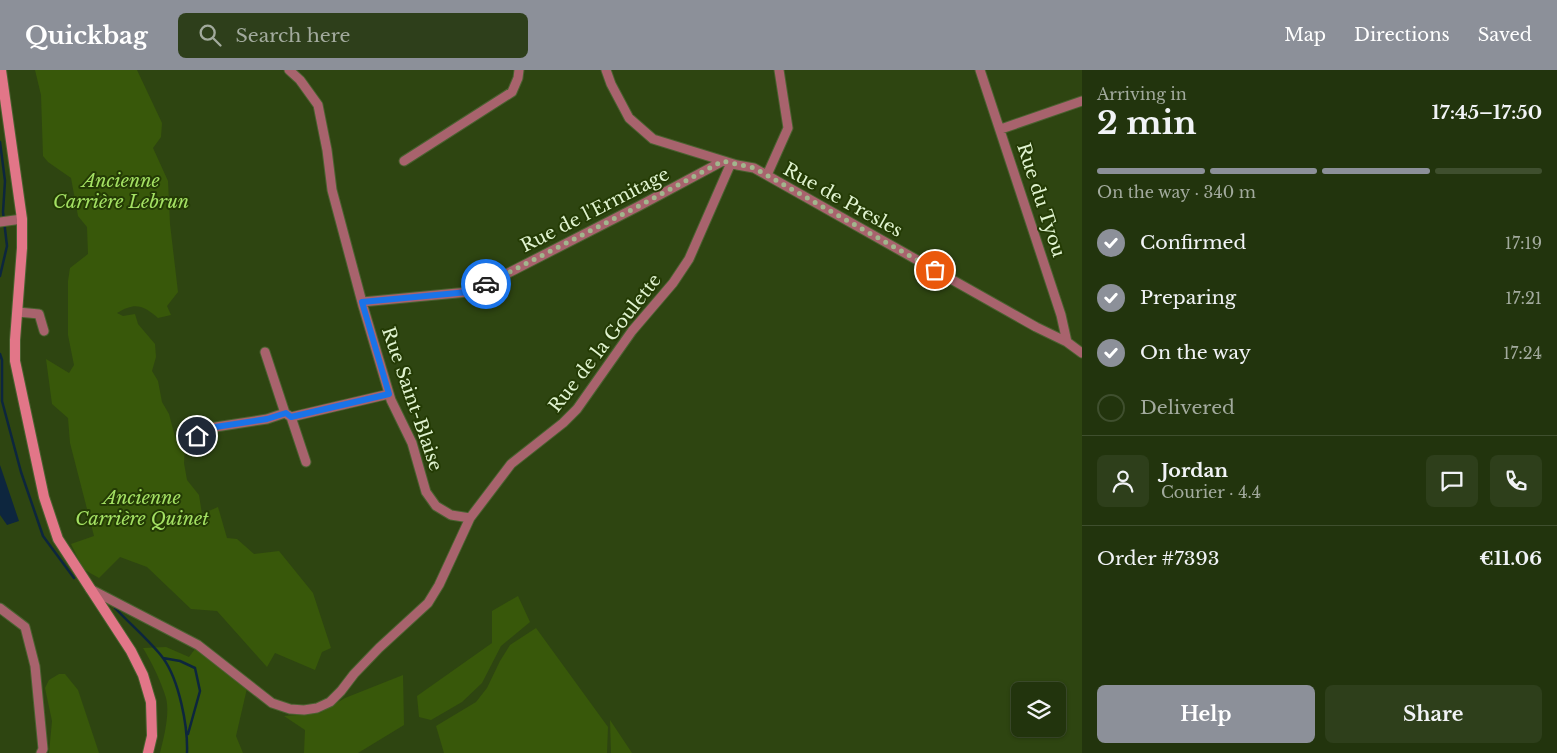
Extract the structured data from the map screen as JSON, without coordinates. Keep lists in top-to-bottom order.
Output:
{
  "streets": {
    "street": [
      "Rue de Presles",
      "Rue du Tyou",
      "Rue de l'Ermitage",
      "Rue de la Goulette",
      "Rue Saint-Blaise"
    ]
  },
  "crossings": [
    ["Rue de Presles", "Rue du Tyou"],
    ["Rue de Presles", "Rue de l'Ermitage"],
    ["Rue de Presles", "Rue de la Goulette"],
    ["Rue de l'Ermitage", "Rue de la Goulette"],
    ["Rue de l'Ermitage", "Rue Saint-Blaise"],
    ["Rue de la Goulette", "Rue Saint-Blaise"]
  ],
  "parks": ["Ancienne Carrière Lebrun", "Ancienne Carrière Quinet"],
  "page": {
    "header": "Quickbag",
    "search": "Search here",
    "nav": ["Map", "Directions", "Saved"],
    "heading": ["2 min", "Arriving in", "17:45–17:50"],
    "panel": [
      "Jordan",
      "Courier · 4.4",
      "Order #7393",
      "€11.06"
    ],
    "bar": "On the way · 340 m",
    "list": [
      ["Confirmed", "17:19"],
      ["Preparing", "17:21"],
      ["On the way", "17:24"],
      "Delivered"
    ],
    "buttons": ["Help", "Share"]
  }
}
